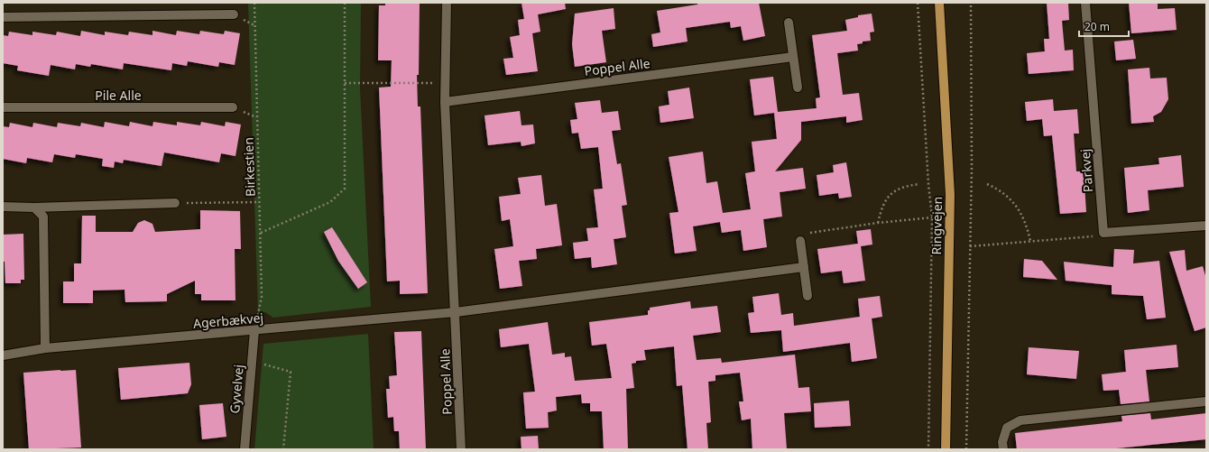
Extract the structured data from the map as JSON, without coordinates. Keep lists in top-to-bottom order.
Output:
{
  "streets": {
    "main road": ["Ringvejen"],
    "street": [
      "Poppel Alle",
      "Pile Alle",
      "Parkvej",
      "Agerbækvej",
      "Gyvelvej"
    ],
    "path": ["Birkestien"]
  },
  "crossings": [
    ["Poppel Alle", "Agerbækvej"],
    ["Birkestien", "Agerbækvej"],
    ["Birkestien", "Gyvelvej"],
    ["Agerbækvej", "Gyvelvej"]
  ],
  "scale_bar": "20 m"
}
